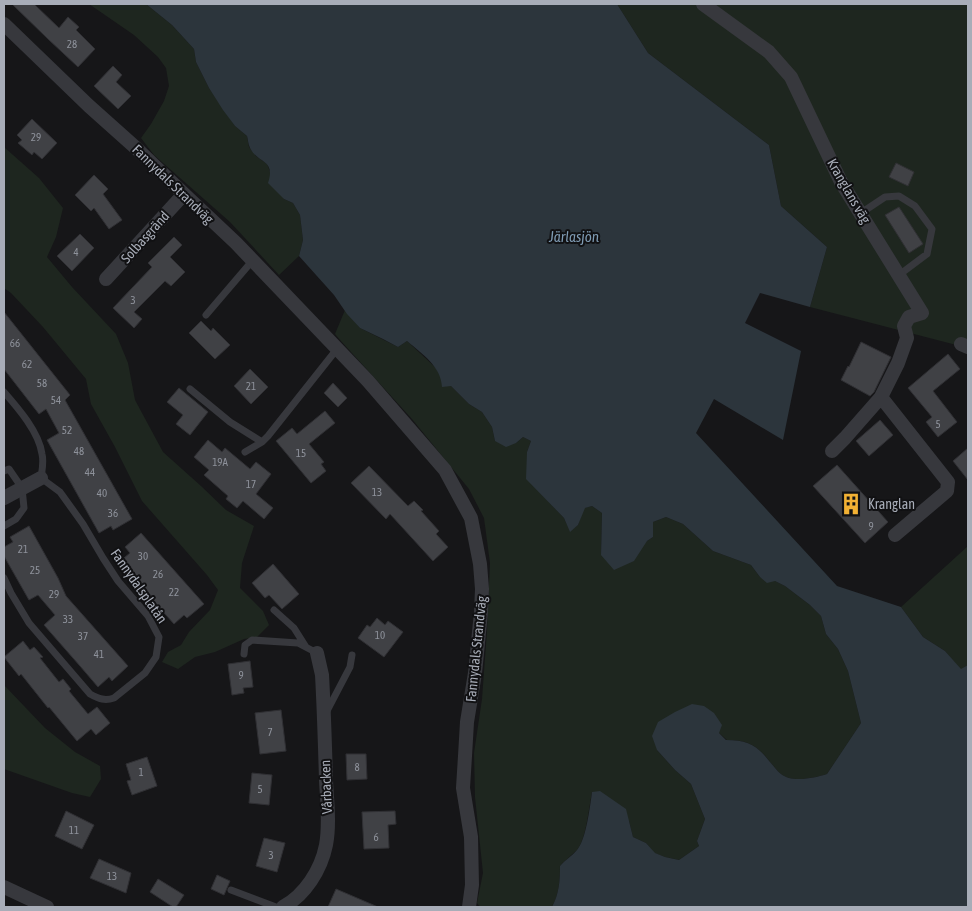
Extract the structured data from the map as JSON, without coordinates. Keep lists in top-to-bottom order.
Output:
{
  "streets": {
    "street": [
      "Fannydals Strandväg",
      "Kranglans väg",
      "Solbasgränd",
      "Vårbacken"
    ],
    "lane": ["Fannydalsplatån"]
  },
  "crossings": [
    ["Fannydals Strandväg", "Solbasgränd"]
  ],
  "water": ["Järlasjön"],
  "places": {
    "building": ["Kranglan"]
  },
  "house_numbers": [
    "28",
    "29",
    "4",
    "3",
    "66",
    "62",
    "58",
    "21",
    "54",
    "5",
    "52",
    "48",
    "15",
    "19A",
    "44",
    "17",
    "13",
    "40",
    "36",
    "9",
    "21",
    "30",
    "25",
    "26",
    "22",
    "29",
    "33",
    "10",
    "37",
    "41",
    "9",
    "7",
    "8",
    "1",
    "5",
    "11",
    "6",
    "3",
    "13"
  ]
}
